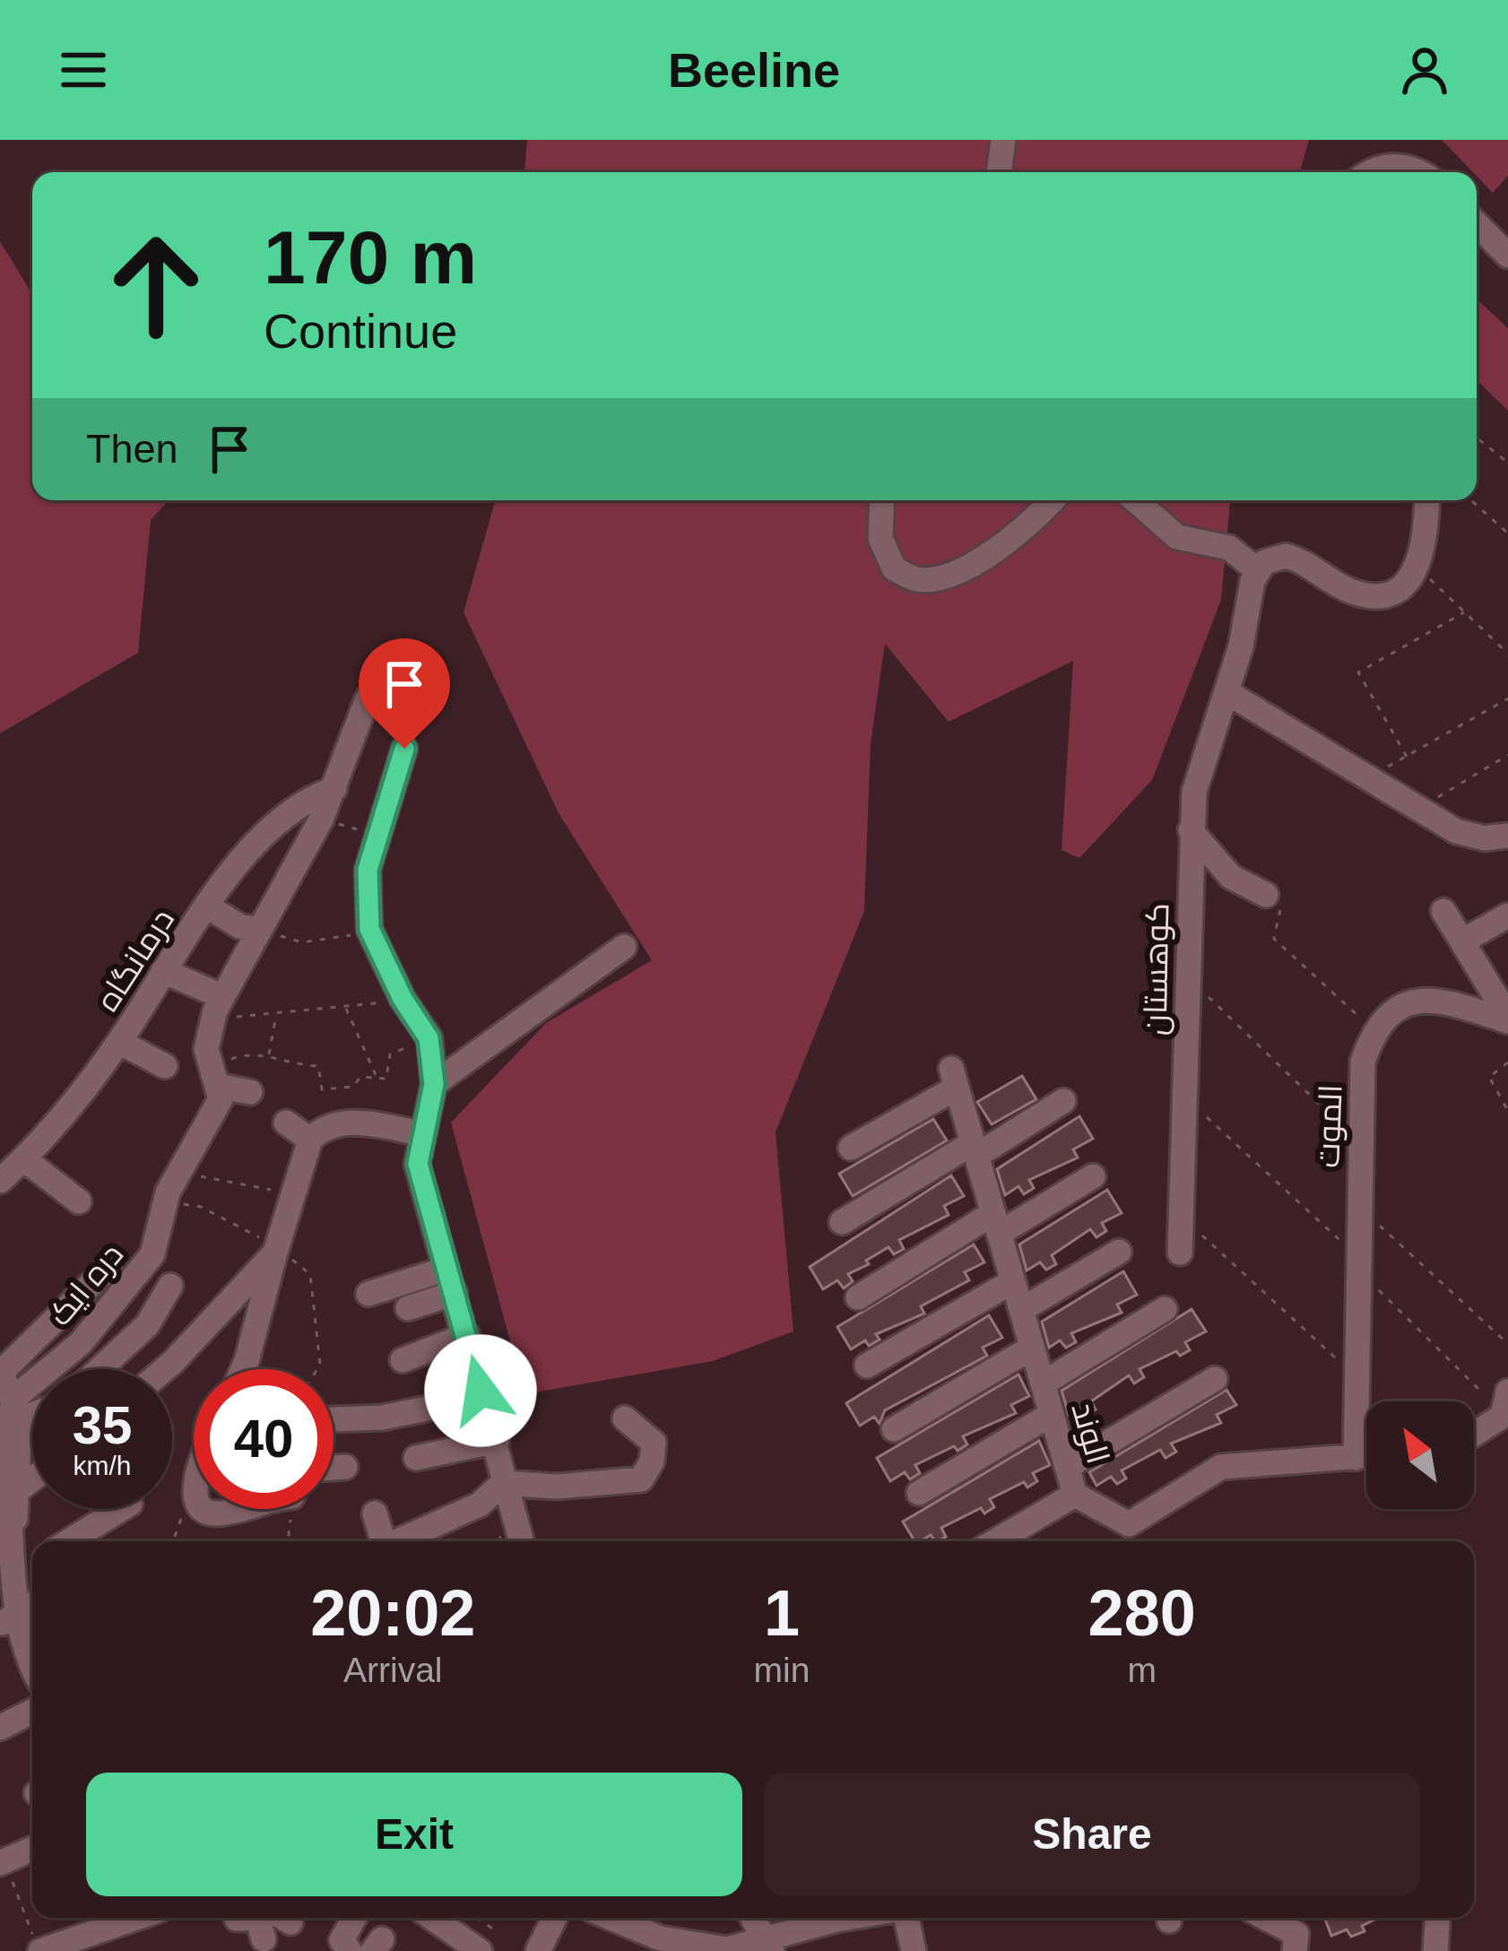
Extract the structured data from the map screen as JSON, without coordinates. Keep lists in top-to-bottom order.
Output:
{
  "streets": {
    "street": [
      "درمانگاه",
      "کوهستان",
      "الموت",
      "دره ایک",
      "الوند"
    ]
  },
  "crossings": [
    ["الموت", "الوند"]
  ],
  "north": "top left",
  "page": {
    "header": "Beeline",
    "turn": ["170 m", "Continue"],
    "then": "Then",
    "speed": "35 km/h",
    "limit": "40",
    "eta": [
      "20:02",
      "Arrival",
      "1",
      "min",
      "280",
      "m"
    ],
    "buttons": ["Exit", "Share"]
  }
}
